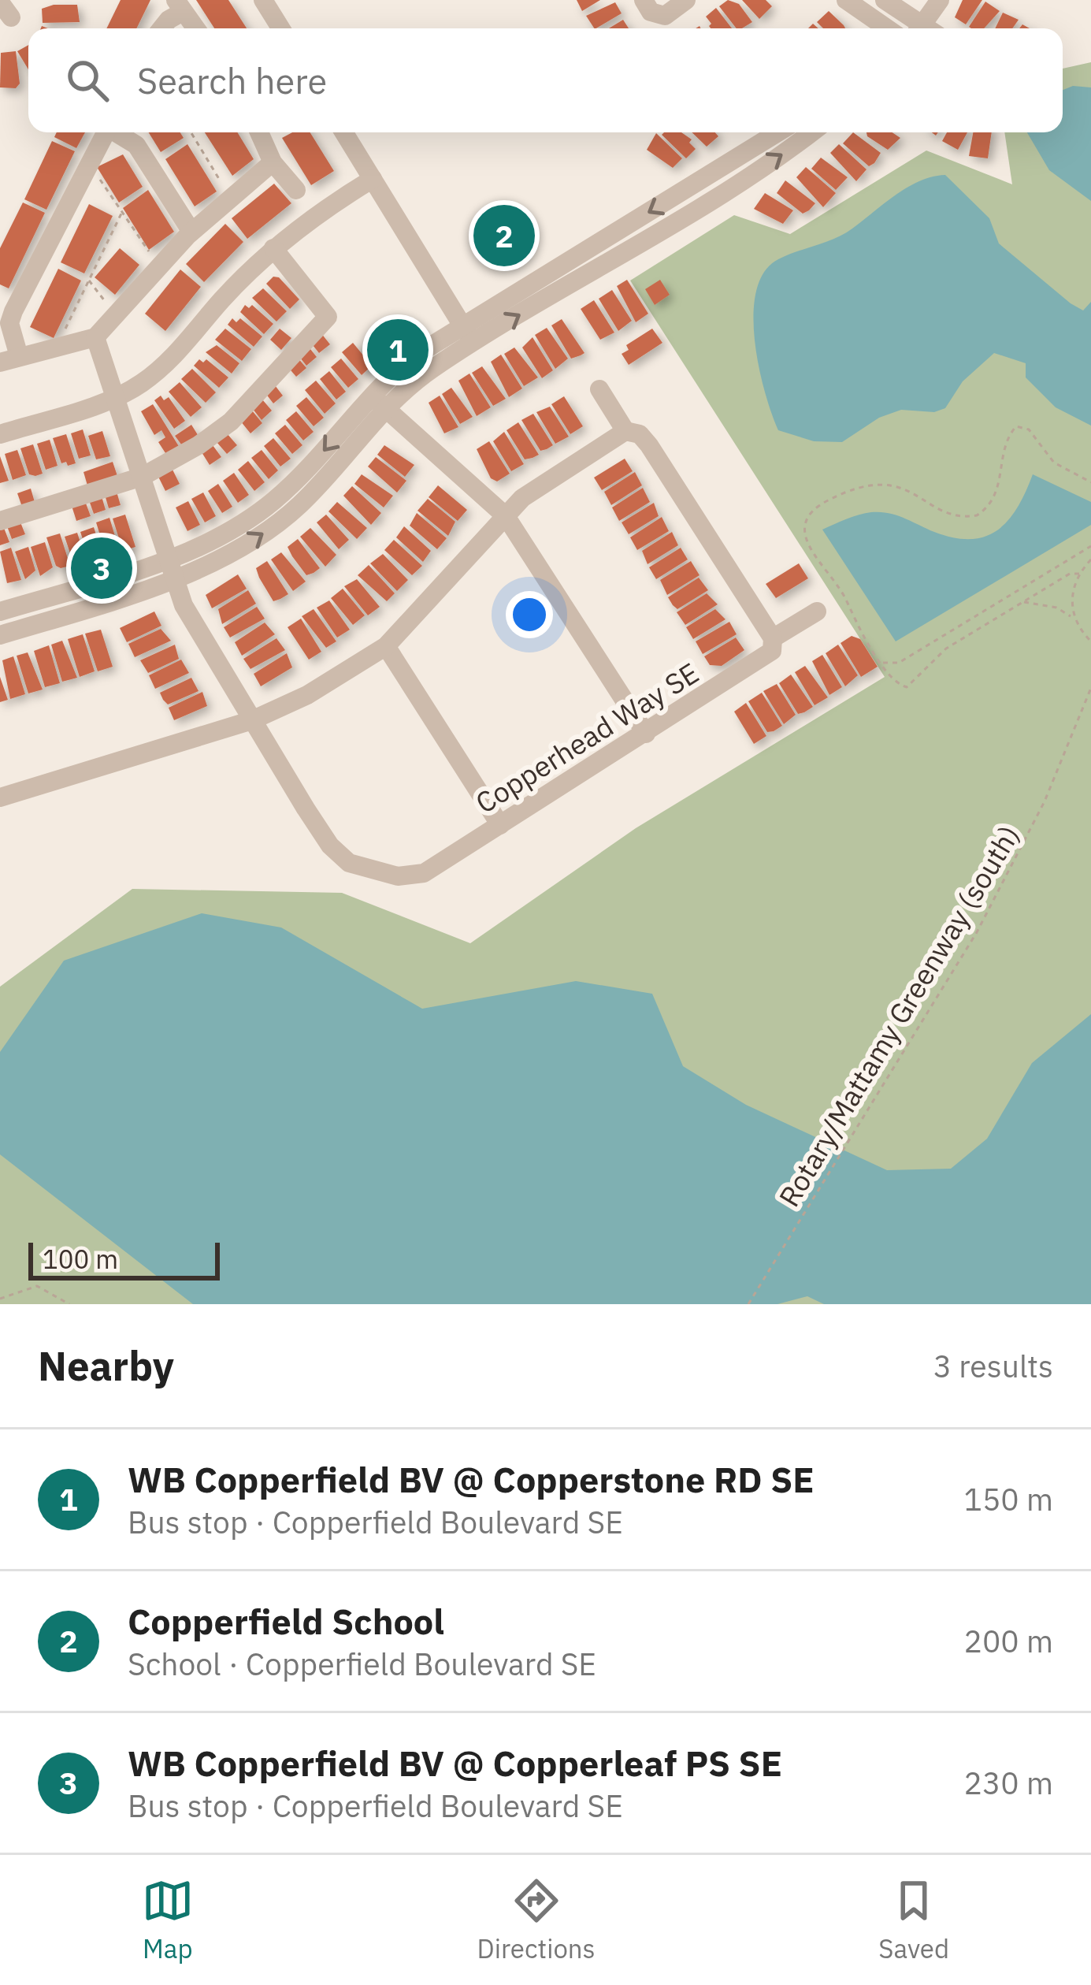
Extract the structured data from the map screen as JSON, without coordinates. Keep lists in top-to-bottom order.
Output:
{
  "streets": {
    "street": ["Copperhead Way SE"],
    "path": ["Rotary/Mattamy Greenway (south)"]
  },
  "scale_bar": "100 m",
  "page": {
    "search": "Search here",
    "pins": ["2", "1", "3"],
    "scale": "100 m",
    "heading": ["Nearby", "3 results"],
    "list": [
      {
        "mark": "1",
        "name": "WB Copperfield BV @ Copperstone RD SE",
        "note": "Bus stop · Copperfield Boulevard SE",
        "value": "150 m"
      },
      {
        "mark": "2",
        "name": "Copperfield School",
        "note": "School · Copperfield Boulevard SE",
        "value": "200 m"
      },
      {
        "mark": "3",
        "name": "WB Copperfield BV @ Copperleaf PS SE",
        "note": "Bus stop · Copperfield Boulevard SE",
        "value": "230 m"
      }
    ],
    "nav": ["Map", "Directions", "Saved"]
  }
}
